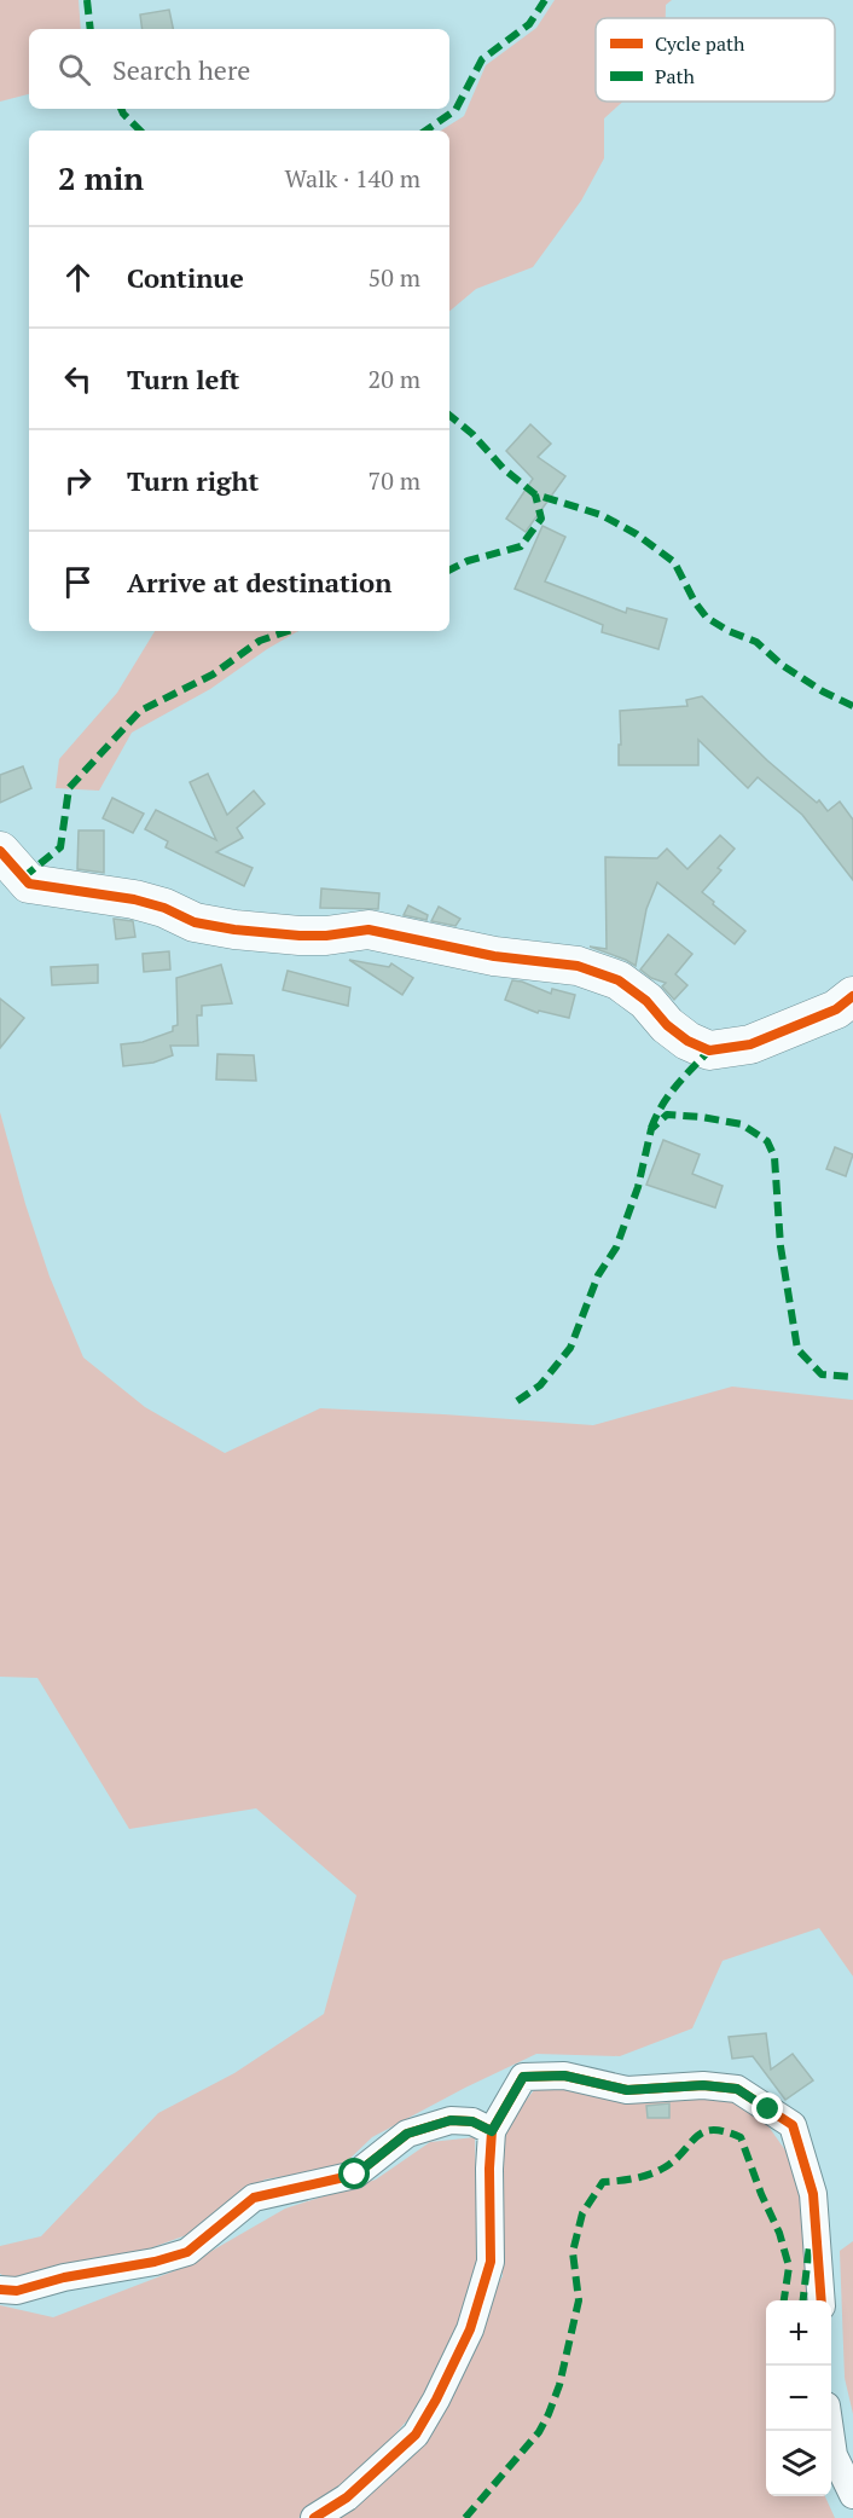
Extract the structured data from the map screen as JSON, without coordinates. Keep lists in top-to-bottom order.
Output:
{
  "legend": ["Cycle path", "Path"],
  "page": {
    "search": "Search here",
    "heading": ["2 min", "Walk · 140 m"],
    "list": [
      ["Continue", "50 m"],
      ["Turn left", "20 m"],
      ["Turn right", "70 m"],
      "Arrive at destination"
    ],
    "map_buttons": ["+", "−"]
  }
}
